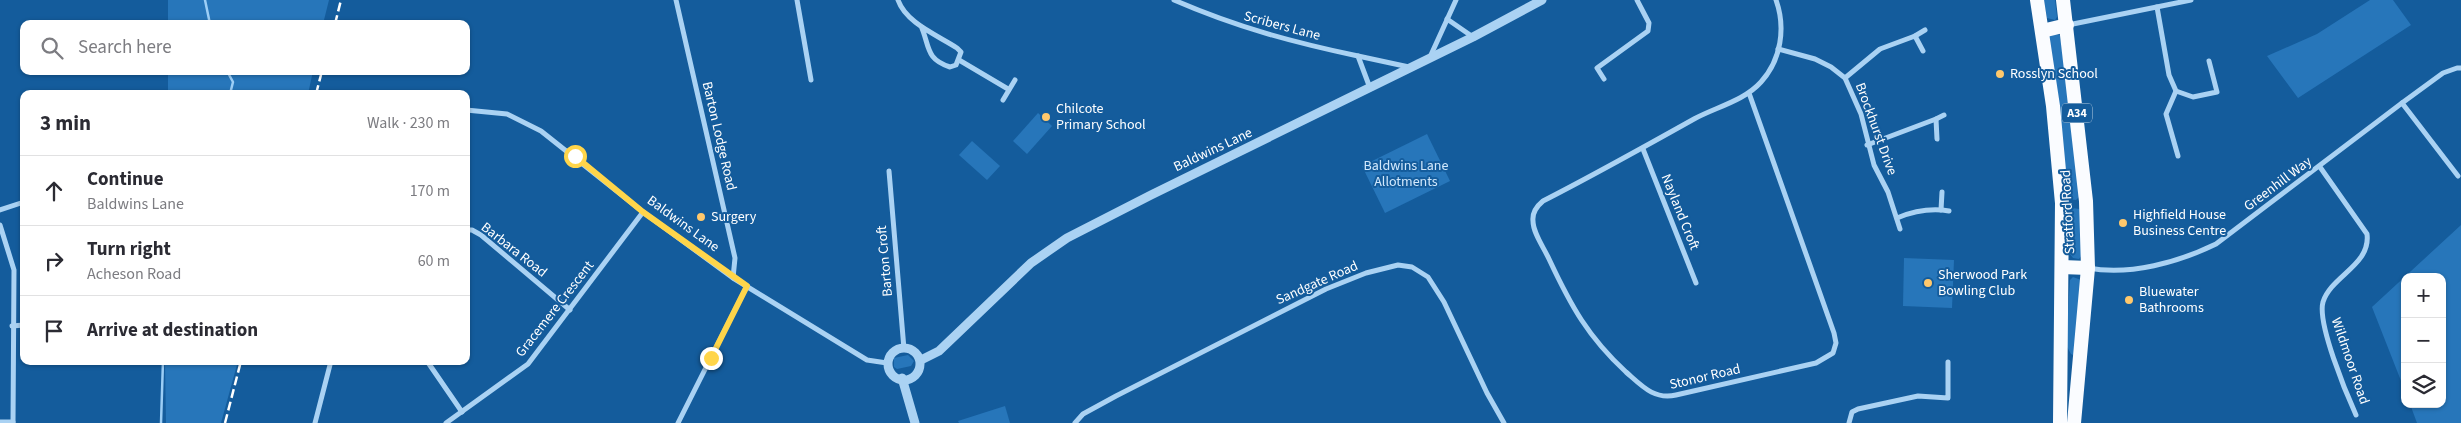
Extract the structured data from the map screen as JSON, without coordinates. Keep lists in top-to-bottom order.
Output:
{
  "streets": {
    "highway": ["A34", "Stratford Road"],
    "street": [
      "Scribers Lane",
      "Brockhurst Drive",
      "Barton Lodge Road",
      "Baldwins Lane",
      "Greenhill Way",
      "Nayland Croft",
      "Barbara Road",
      "Barton Croft",
      "Sandgate Road",
      "Gracemere Crescent",
      "Wildmoor Road",
      "Stonor Road"
    ]
  },
  "crossings": [
    ["Scribers Lane", "Baldwins Lane"],
    ["Brockhurst Drive", "Stonor Road"],
    ["Barton Lodge Road", "Baldwins Lane"],
    ["Baldwins Lane", "Barton Croft"],
    ["Baldwins Lane", "Gracemere Crescent"],
    ["Greenhill Way", "Stratford Road"],
    ["Greenhill Way", "Wildmoor Road"],
    ["Nayland Croft", "Stonor Road"],
    ["Barbara Road", "Gracemere Crescent"]
  ],
  "parks": ["Baldwins Lane Allotments"],
  "places": [
    "Rosslyn School",
    "Chilcote Primary School",
    "Surgery",
    "Highfield House Business Centre",
    "Sherwood Park Bowling Club",
    "Bluewater Bathrooms"
  ],
  "page": {
    "search": "Search here",
    "heading": ["3 min", "Walk · 230 m"],
    "list": [
      ["Continue", "Baldwins Lane", "170 m"],
      ["Turn right", "Acheson Road", "60 m"],
      "Arrive at destination"
    ],
    "map_buttons": ["+", "−"]
  }
}
